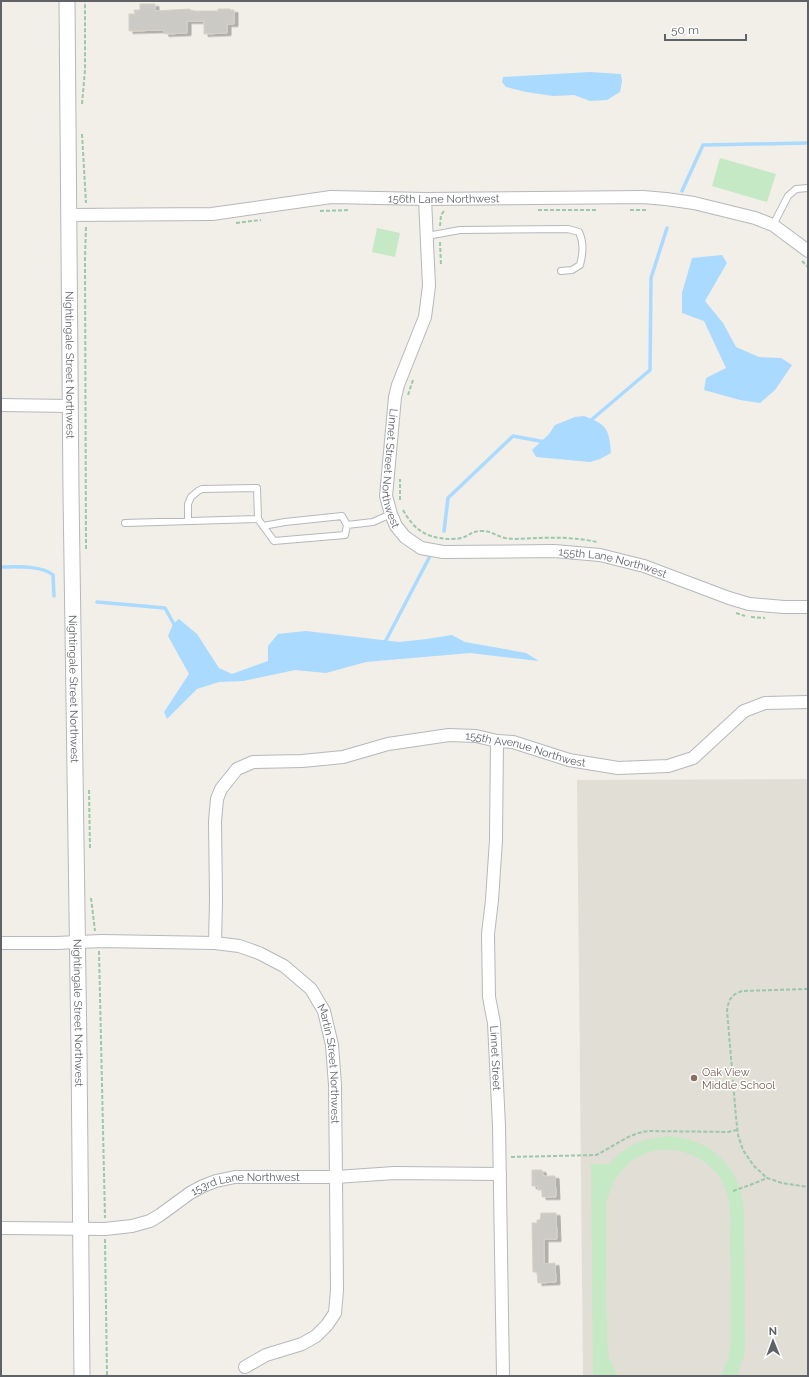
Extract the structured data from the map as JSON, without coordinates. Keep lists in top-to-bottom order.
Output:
{
  "streets": {
    "street": [
      "156th Lane Northwest",
      "Nightingale Street Northwest",
      "Linnet Street Northwest",
      "155th Lane Northwest",
      "155th Avenue Northwest",
      "Linnet Street",
      "Martin Street Northwest",
      "153rd Lane Northwest"
    ]
  },
  "crossings": [
    ["156th Lane Northwest", "Nightingale Street Northwest"],
    ["156th Lane Northwest", "Linnet Street Northwest"],
    ["Nightingale Street Northwest", "Martin Street Northwest"],
    ["Nightingale Street Northwest", "153rd Lane Northwest"],
    ["Linnet Street Northwest", "155th Lane Northwest"],
    ["155th Avenue Northwest", "Linnet Street"],
    ["155th Avenue Northwest", "Martin Street Northwest"],
    ["Linnet Street", "153rd Lane Northwest"],
    ["Martin Street Northwest", "153rd Lane Northwest"]
  ],
  "places": ["Oak View Middle School"],
  "scale_bar": "50 m",
  "north": "top"
}
